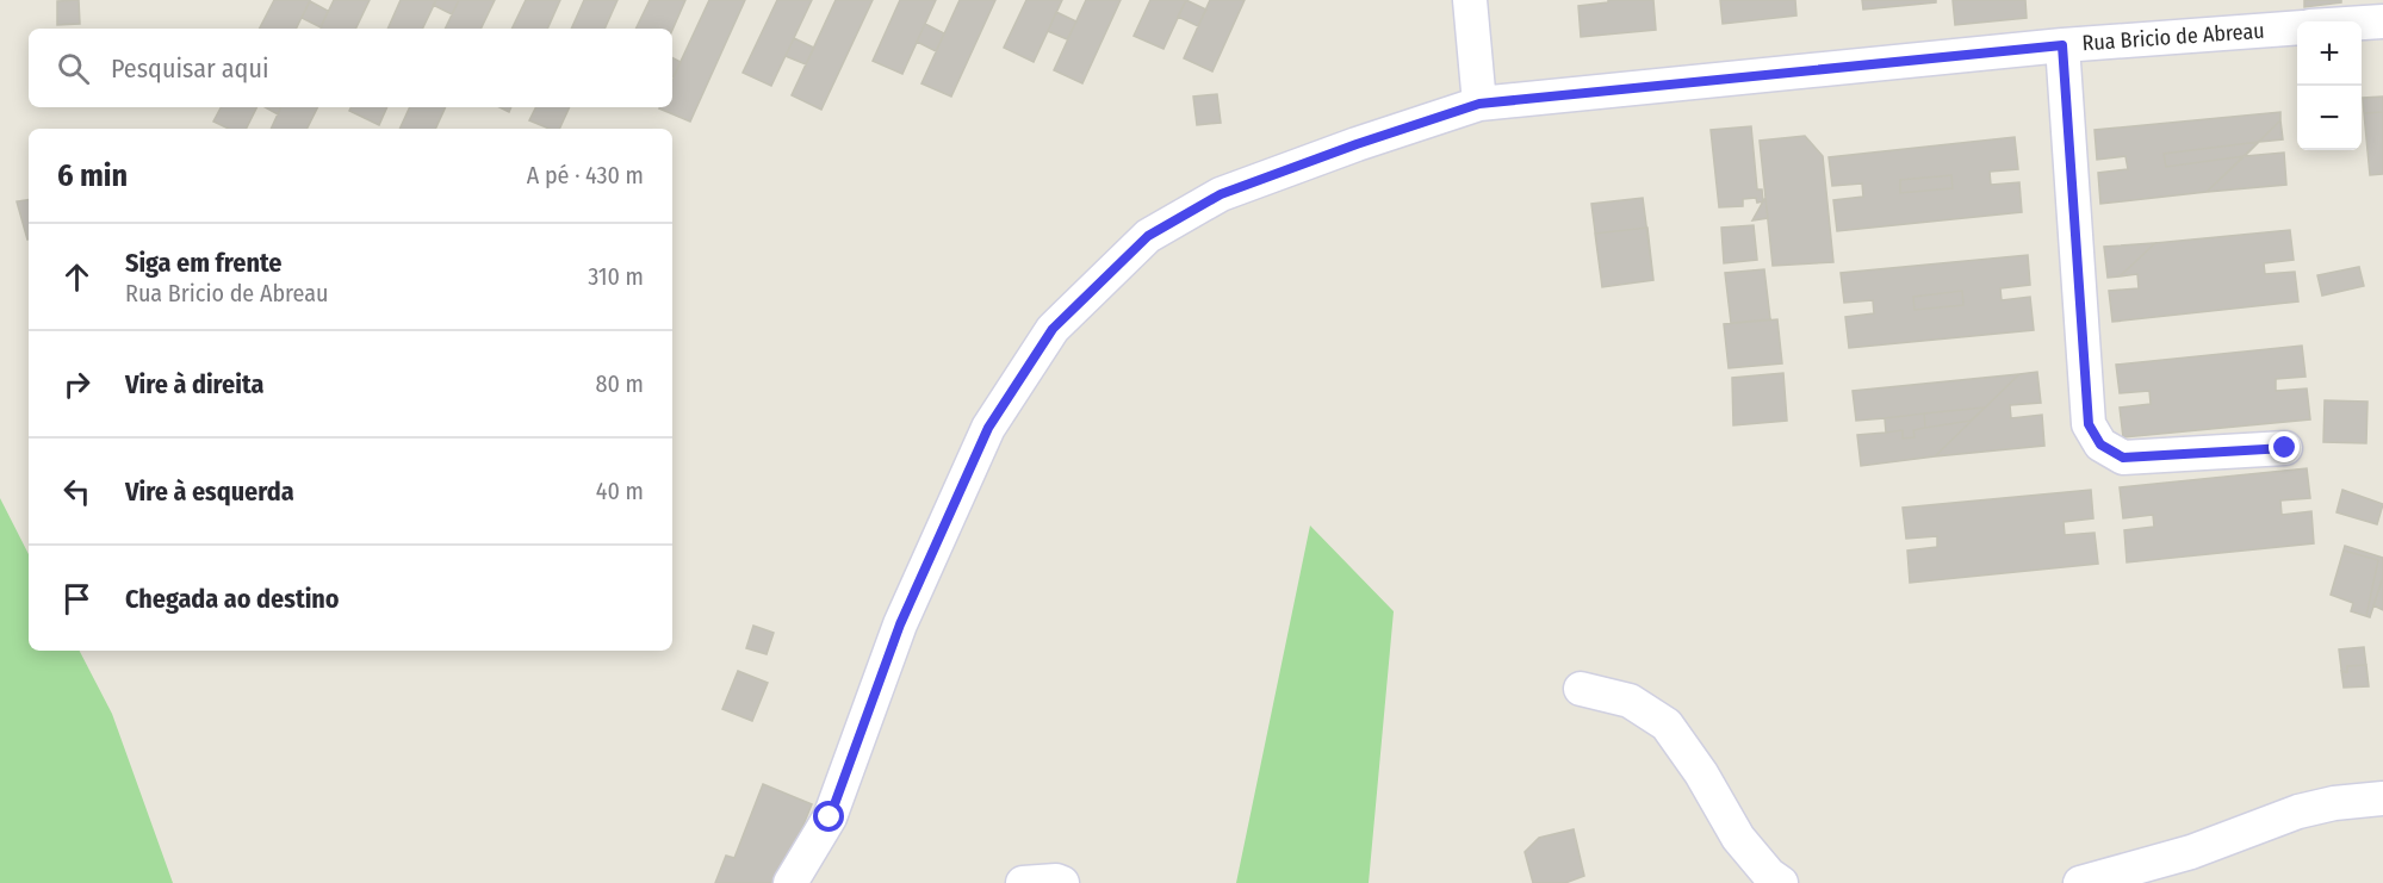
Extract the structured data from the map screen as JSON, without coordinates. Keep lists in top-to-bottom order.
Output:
{
  "streets": {
    "street": ["Rua Bricio de Abreau"]
  },
  "page": {
    "map_buttons": ["+", "−"],
    "search": "Pesquisar aqui",
    "heading": ["6 min", "A pé · 430 m"],
    "list": [
      ["Siga em frente", "Rua Bricio de Abreau", "310 m"],
      ["Vire à direita", "80 m"],
      ["Vire à esquerda", "40 m"],
      "Chegada ao destino"
    ]
  }
}
